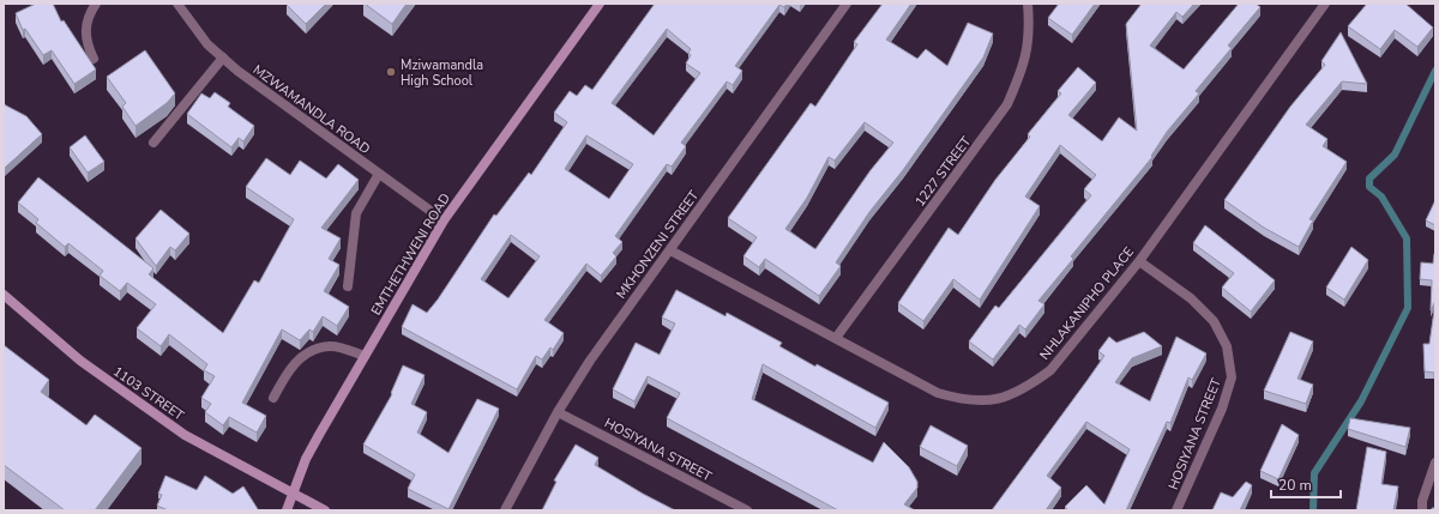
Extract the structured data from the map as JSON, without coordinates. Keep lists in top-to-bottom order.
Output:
{
  "streets": {
    "street": [
      "MZWAMANDLA ROAD",
      "1227 STREET",
      "MKHONZENI STREET",
      "EMTHETHWENI ROAD",
      "NHLAKANIPHO PLACE",
      "1103 STREET",
      "HOSIYANA STREET"
    ]
  },
  "crossings": [
    ["MZWAMANDLA ROAD", "EMTHETHWENI ROAD"],
    ["1227 STREET", "NHLAKANIPHO PLACE"],
    ["MKHONZENI STREET", "NHLAKANIPHO PLACE"],
    ["MKHONZENI STREET", "HOSIYANA STREET"],
    ["EMTHETHWENI ROAD", "1103 STREET"],
    ["NHLAKANIPHO PLACE", "HOSIYANA STREET"]
  ],
  "places": ["Mziwamandla High School"],
  "scale_bar": "20 m"
}
